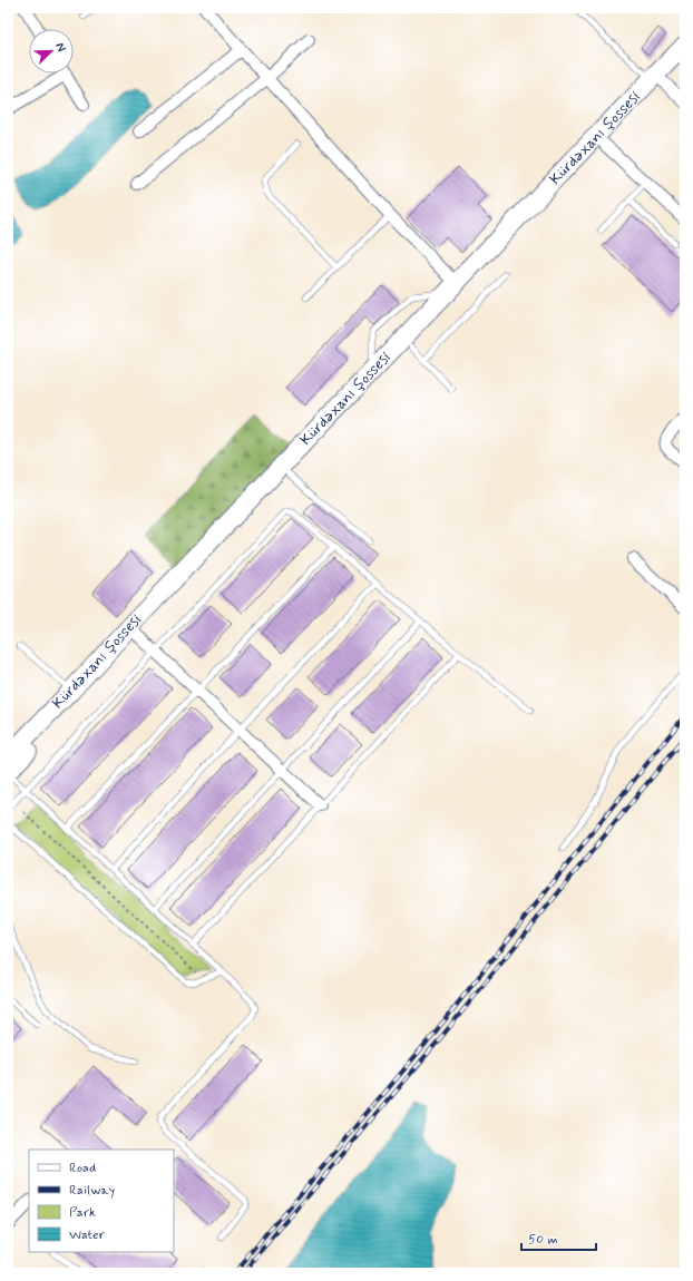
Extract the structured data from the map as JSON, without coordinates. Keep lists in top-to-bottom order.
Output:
{
  "streets": {
    "main road": ["Kürdəxanı şossesi"]
  },
  "legend": [
    "Road",
    "Railway",
    "Park",
    "Water"
  ],
  "scale_bar": "50 m",
  "north": "top right"
}
